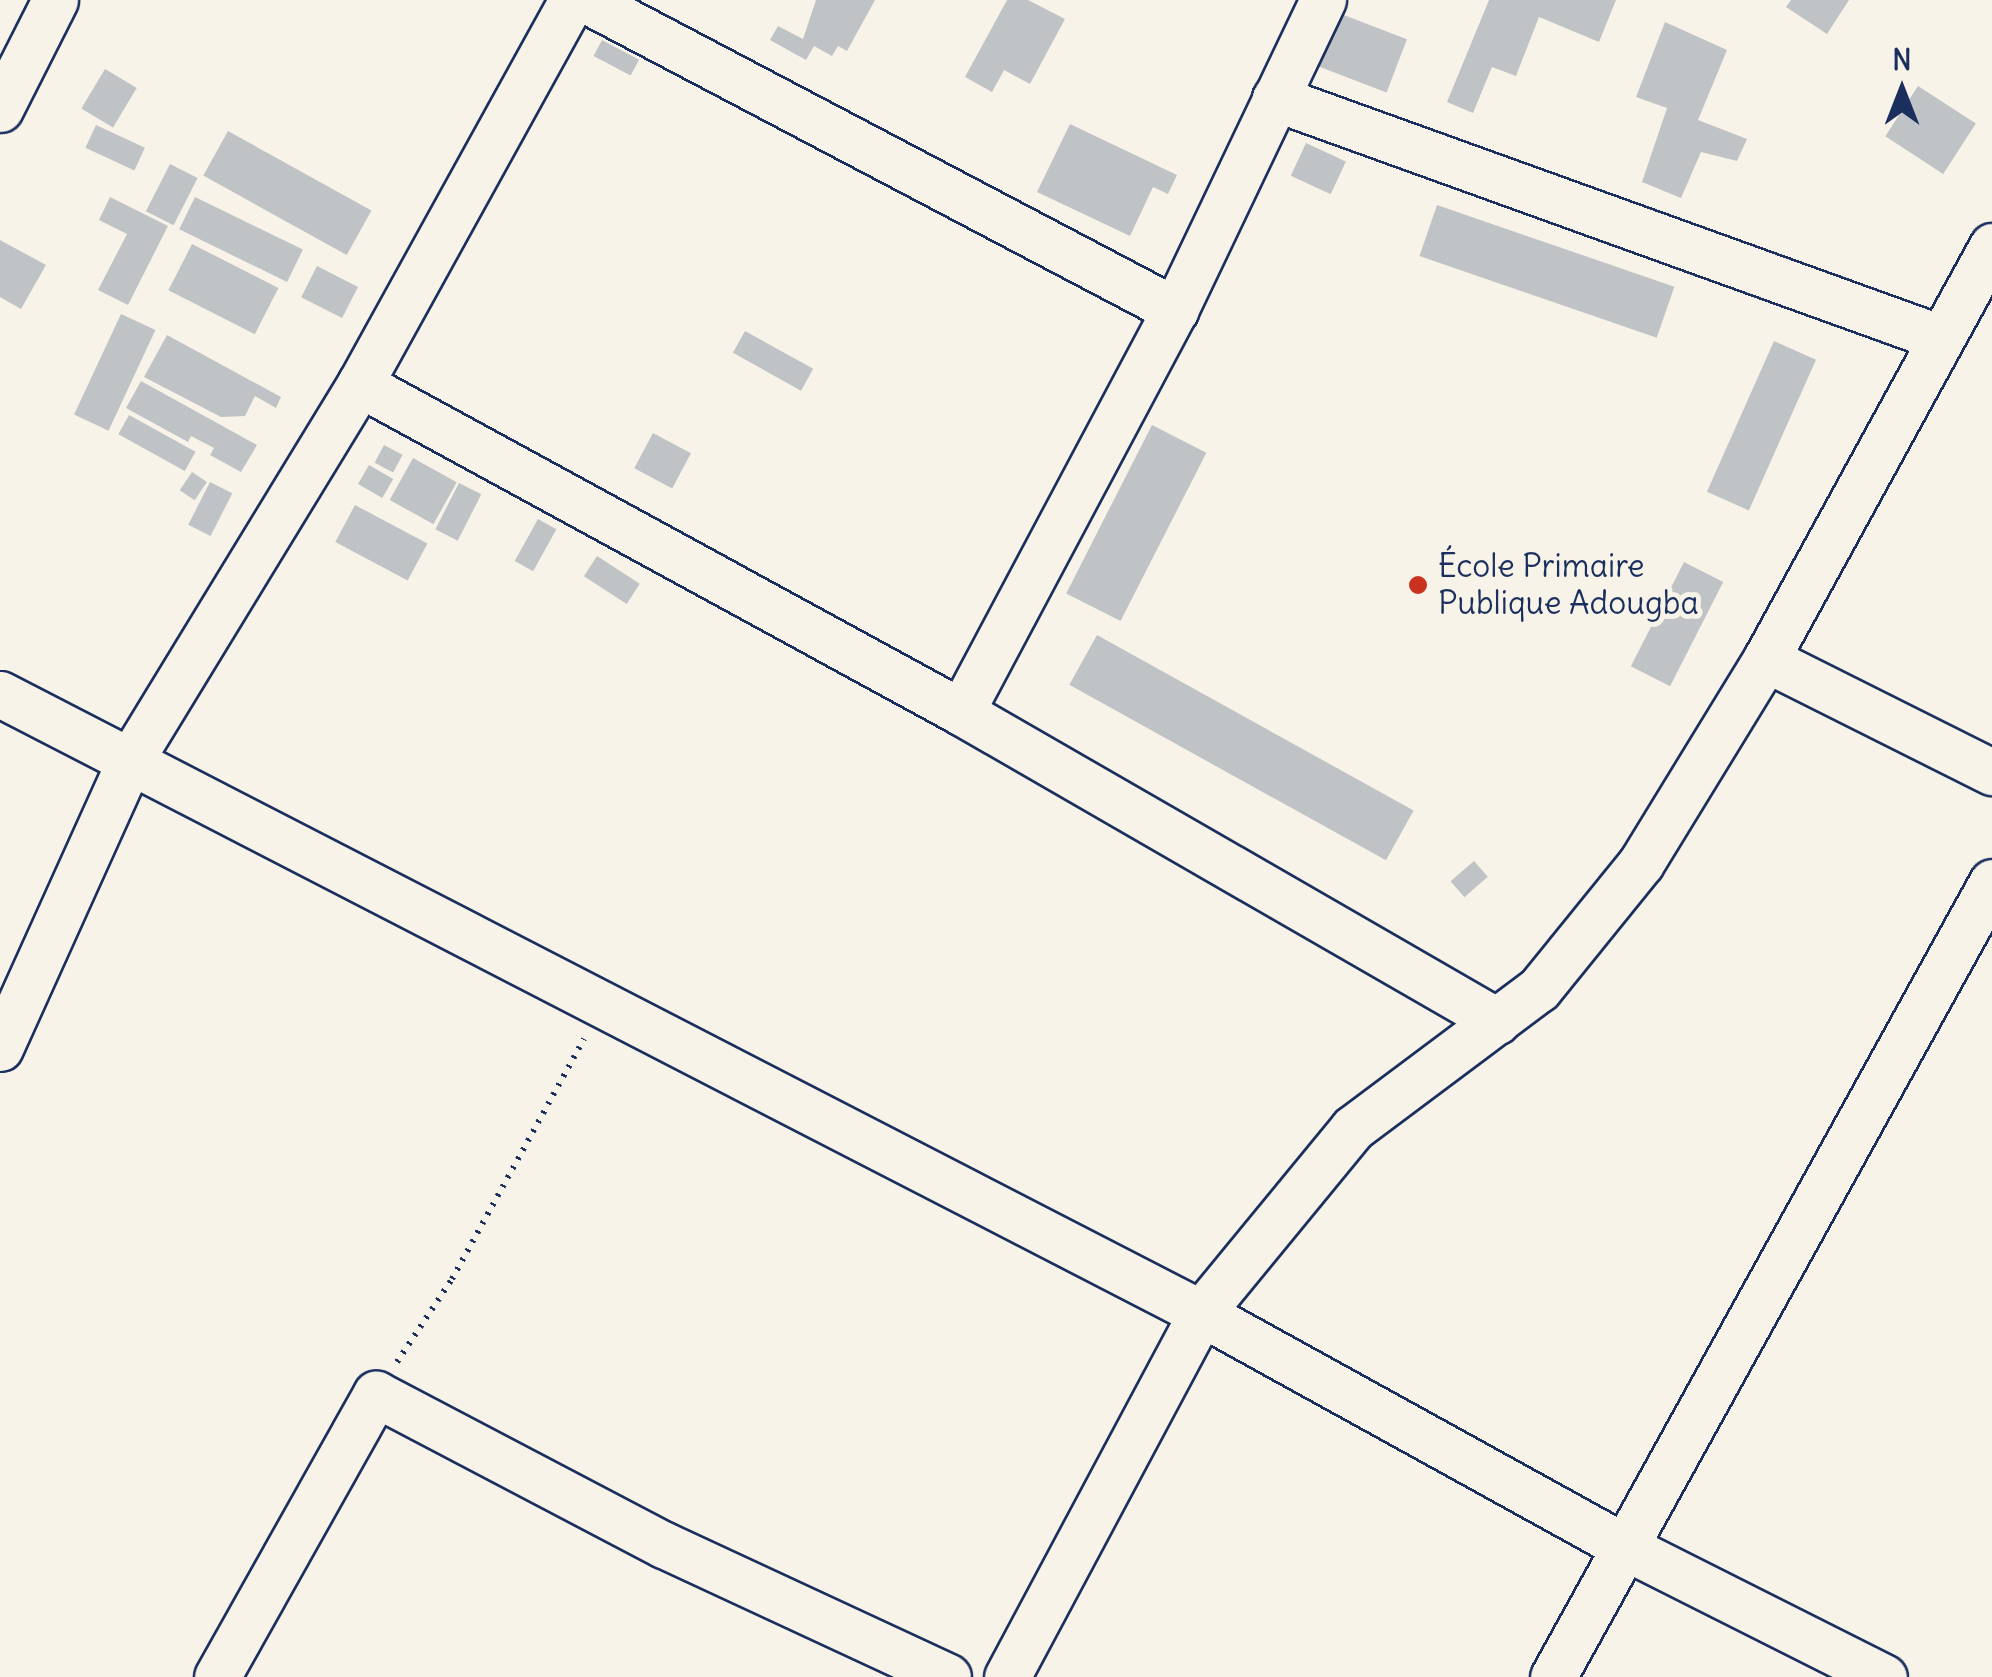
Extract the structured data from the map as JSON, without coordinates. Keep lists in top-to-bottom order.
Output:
{
  "places": ["École Primaire Publique Adougba"],
  "north": "top"
}
